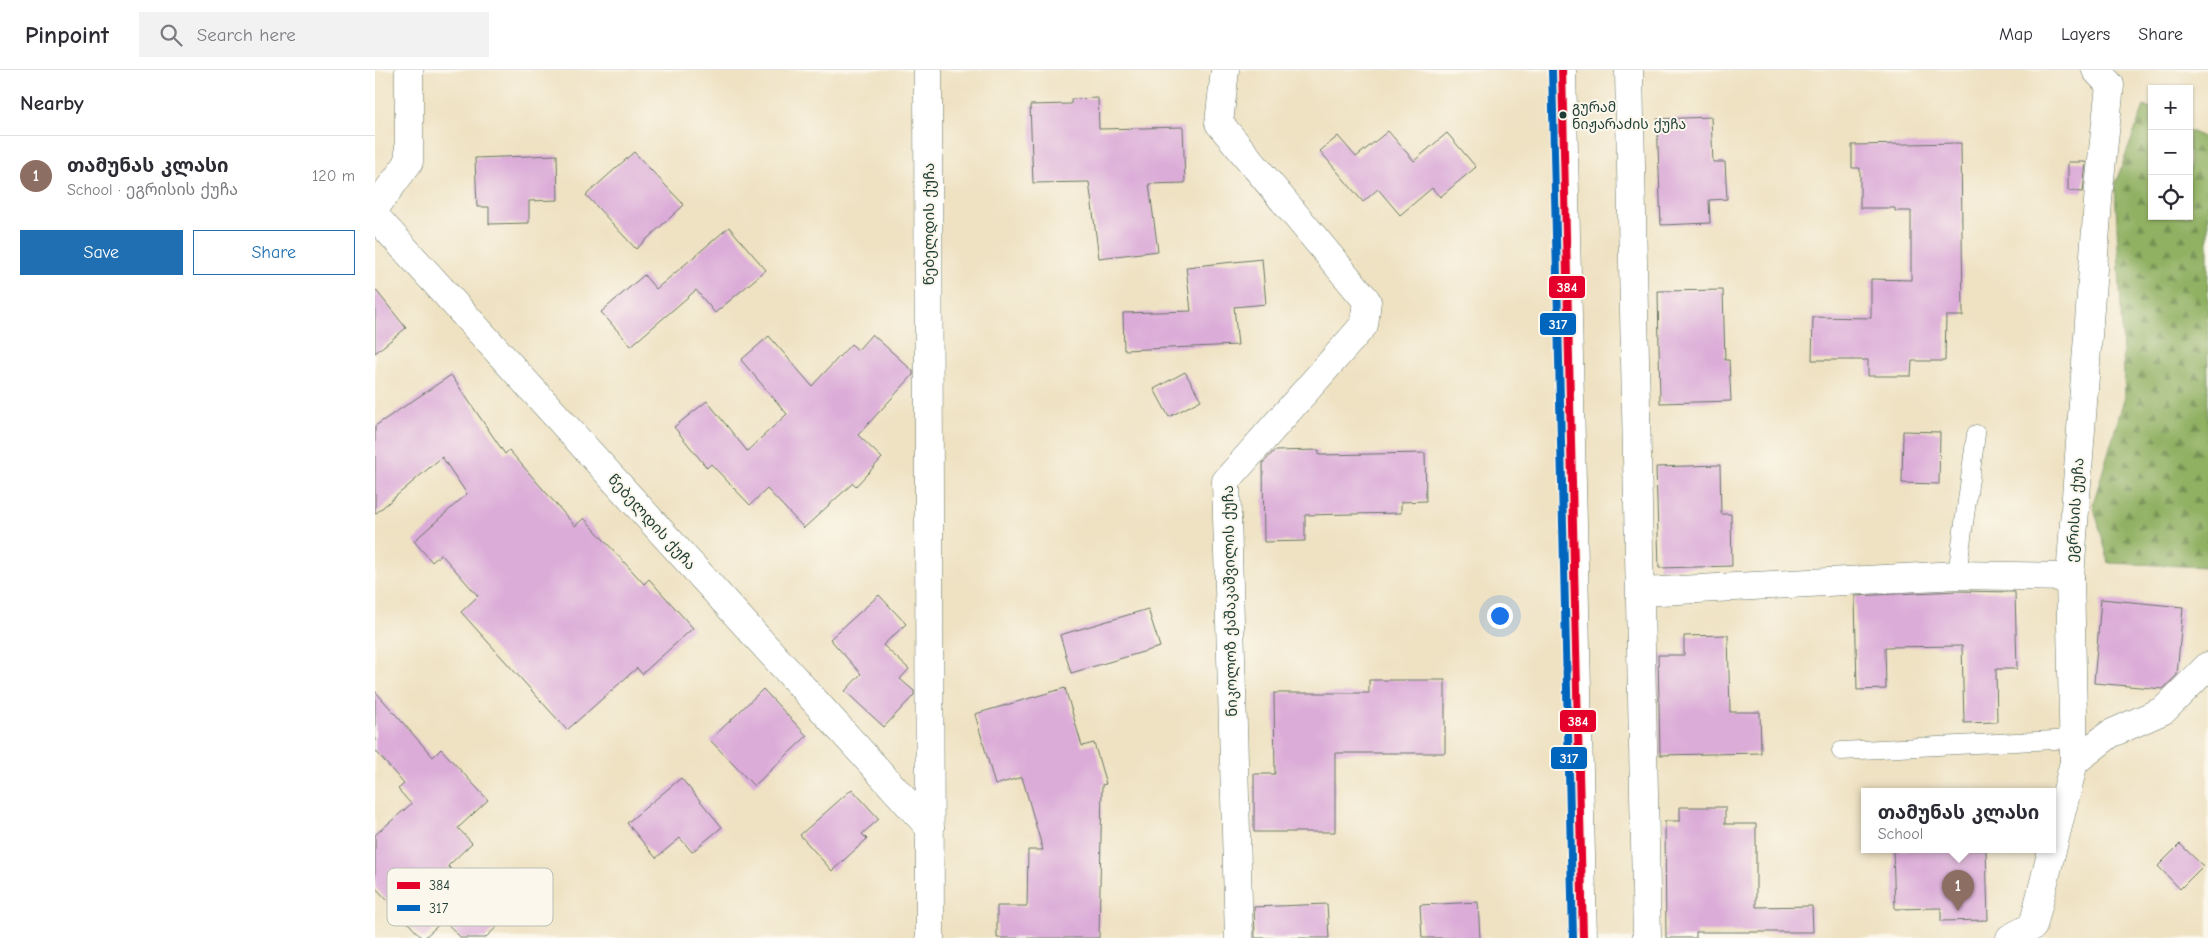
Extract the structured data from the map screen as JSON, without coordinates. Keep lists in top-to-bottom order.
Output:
{
  "streets": {
    "street": ["წებელდის ქუჩა", "ეგრისის ქუჩა", "ნიკოლოზ ქაშაკაშვილის ქუჩა"]
  },
  "places": ["გურამ ნიჟარაძის ქუჩა"],
  "lines": ["transit line 384", "transit line 317"],
  "legend": ["384", "317"],
  "page": {
    "header": "Pinpoint",
    "search": "Search here",
    "nav": ["Map", "Layers", "Share"],
    "heading": "Nearby",
    "map_buttons": ["+", "−"],
    "list": [
      {
        "mark": "1",
        "name": "თამუნას კლასი",
        "note": "School · ეგრისის ქუჩა",
        "value": "120 m"
      }
    ],
    "buttons": ["Save", "Share"],
    "popup": ["თამუნას კლასი", "School"],
    "pins": "1"
  }
}
